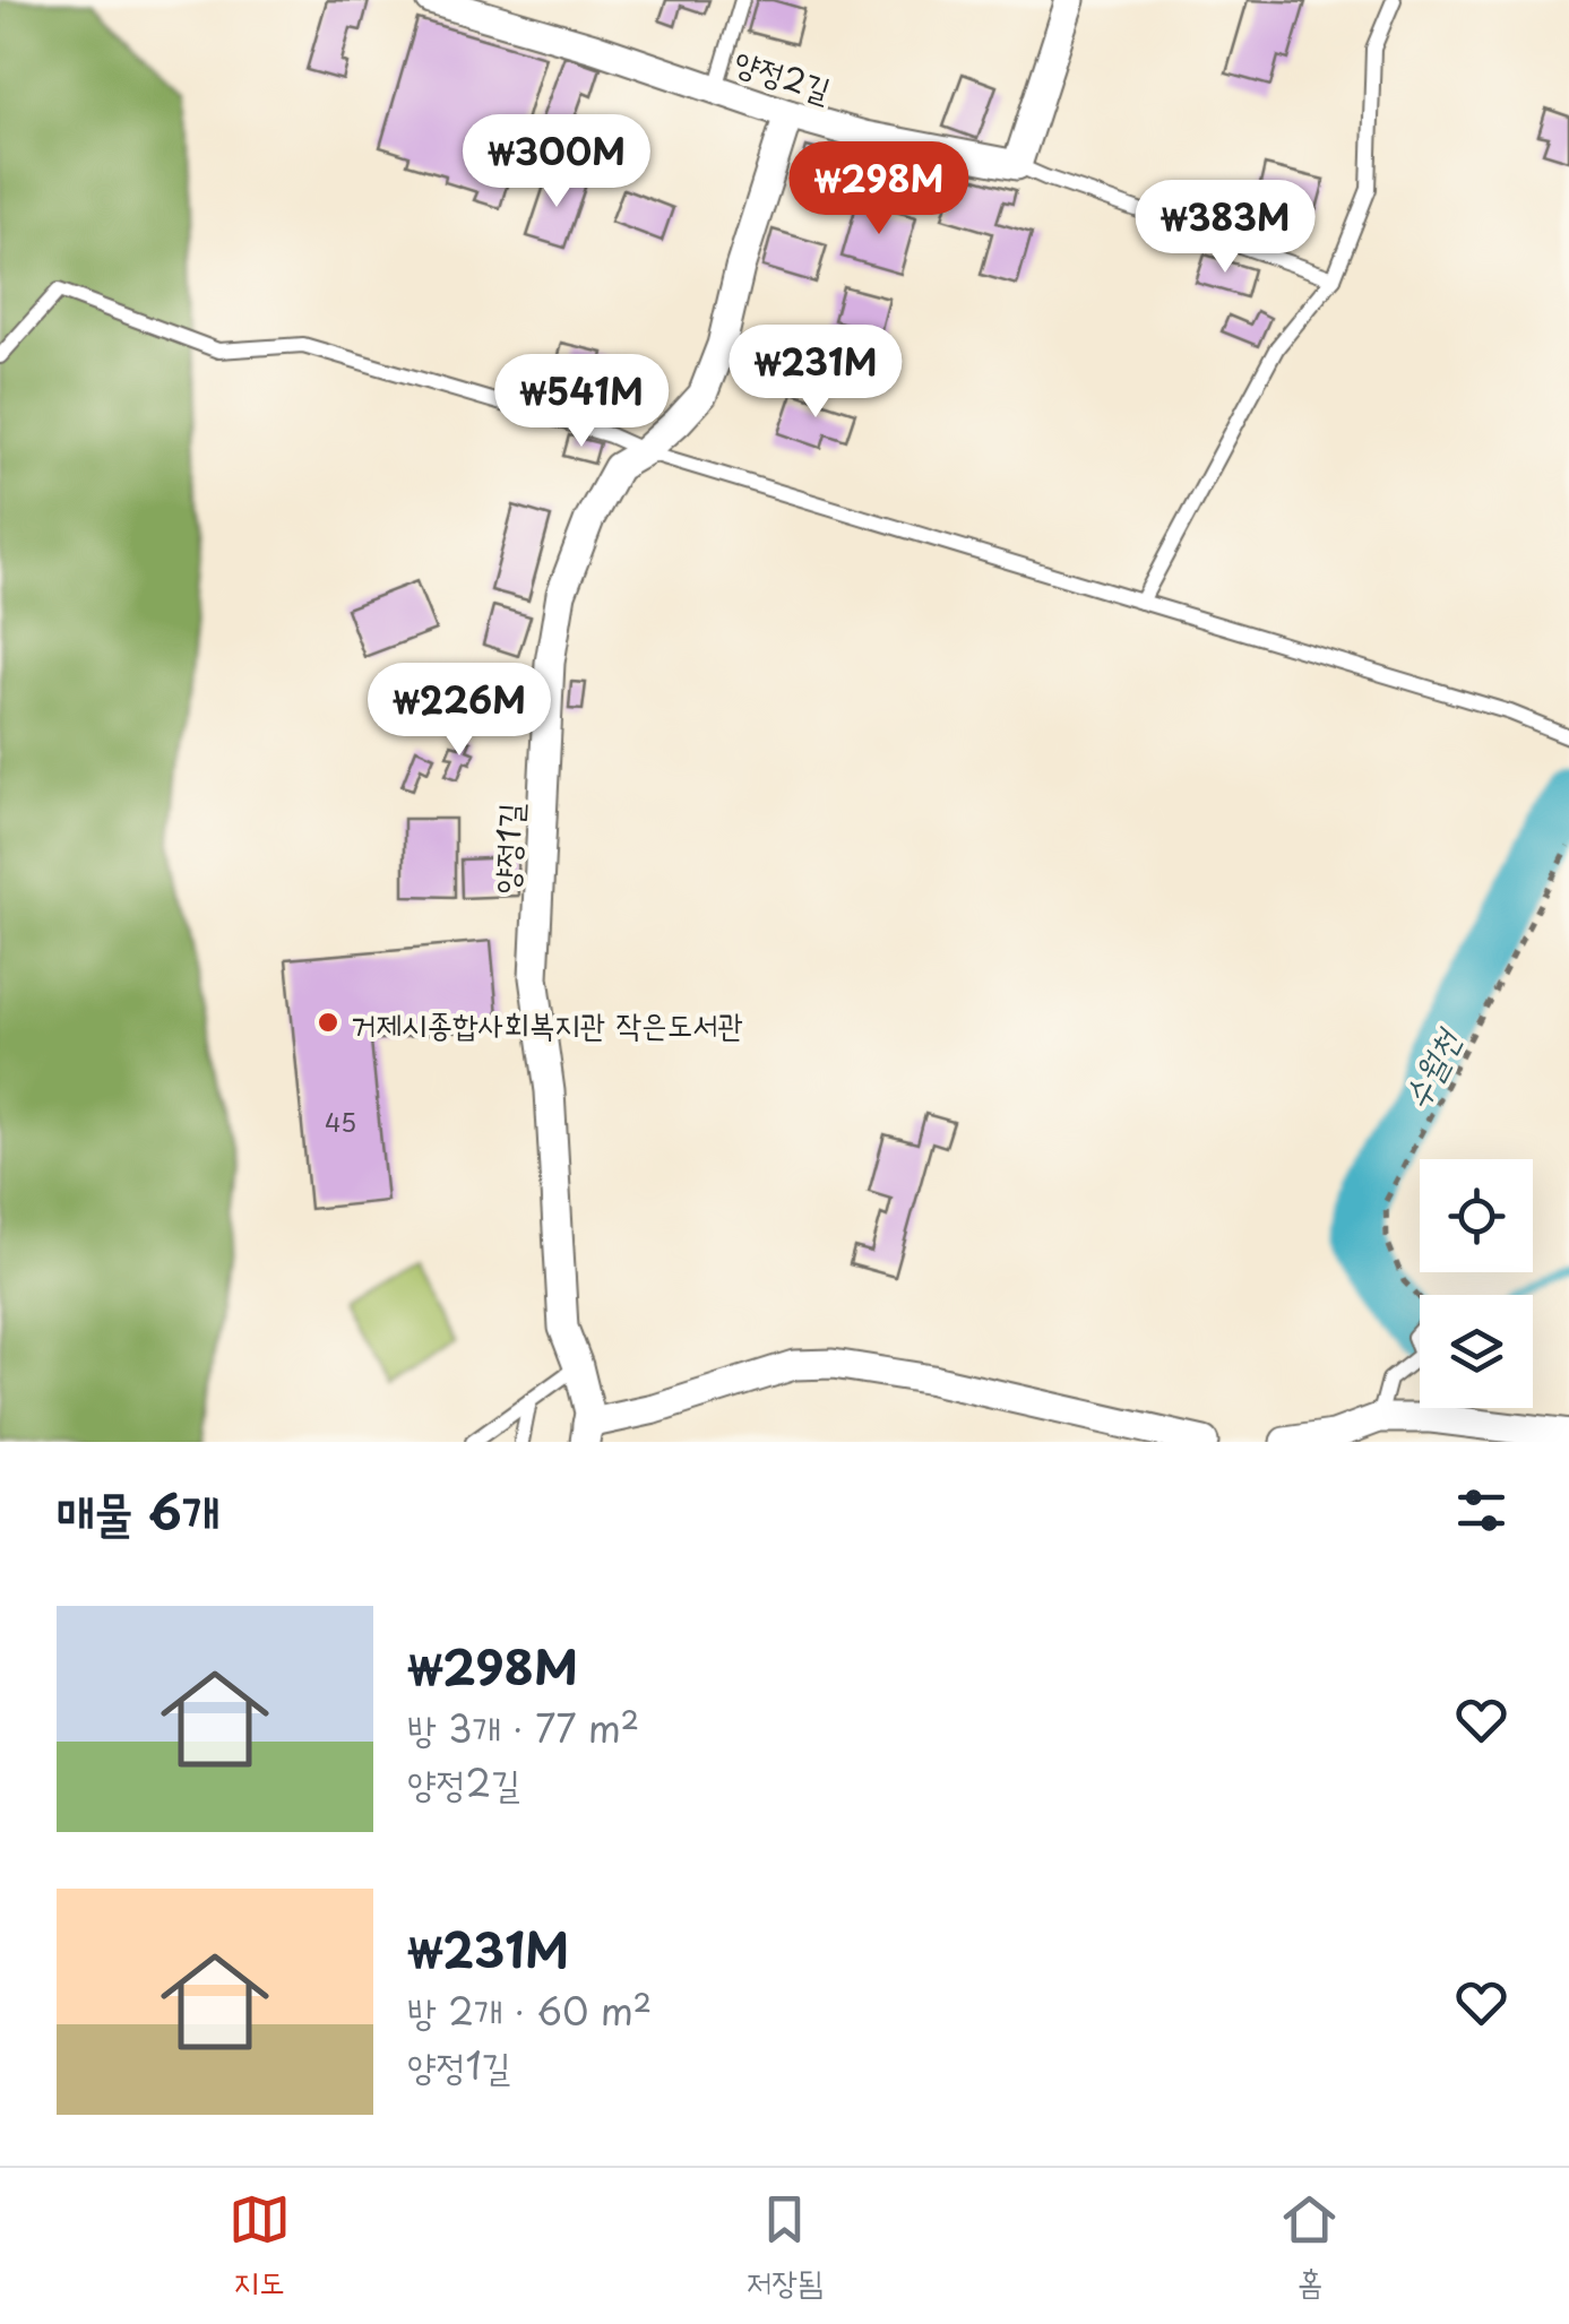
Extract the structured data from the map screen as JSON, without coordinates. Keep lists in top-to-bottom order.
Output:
{
  "streets": {
    "street": ["양정2길", "양정1길"]
  },
  "crossings": [
    ["양정2길", "양정1길"]
  ],
  "water": ["수월천"],
  "places": ["거제시종합사회복지관 작은도서관"],
  "house_numbers": ["45"],
  "page": {
    "price": [
      "₩300M",
      "₩298M",
      "₩383M",
      "₩231M",
      "₩541M",
      "₩226M"
    ],
    "heading": "매물 6개",
    "list": [
      {
        "name": "₩298M",
        "note": "방 3개 · 77 m² · 양정2길"
      },
      {
        "name": "₩231M",
        "note": "방 2개 · 60 m² · 양정1길"
      }
    ],
    "tabs": ["지도", "저장됨", "홈"]
  }
}
